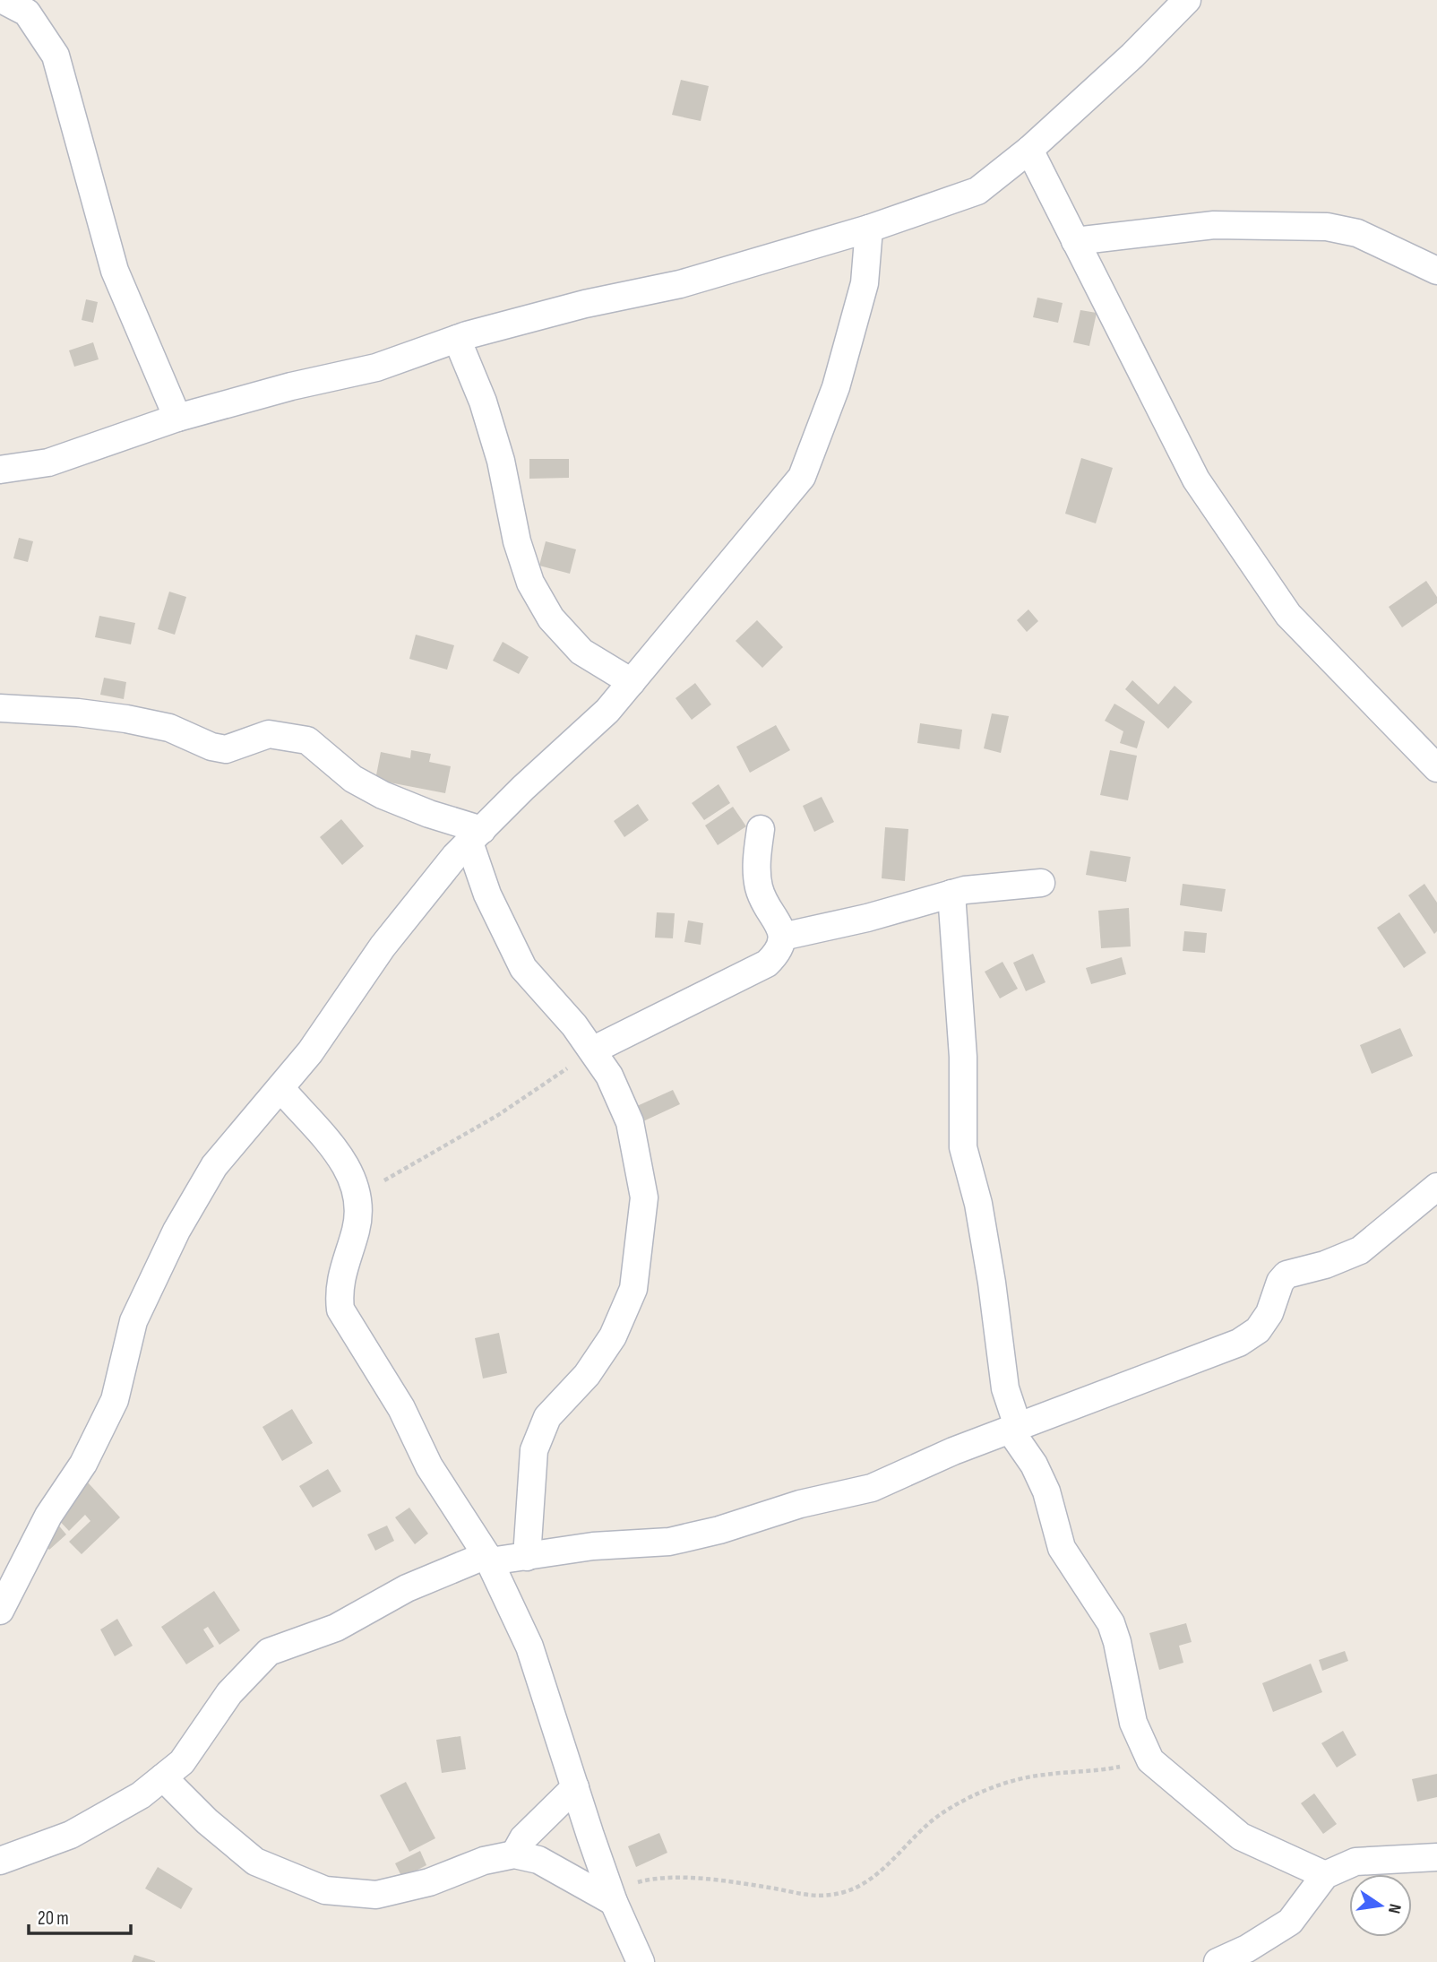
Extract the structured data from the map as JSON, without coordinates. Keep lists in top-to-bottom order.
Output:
{
  "scale_bar": "20 m",
  "north": "right"
}
